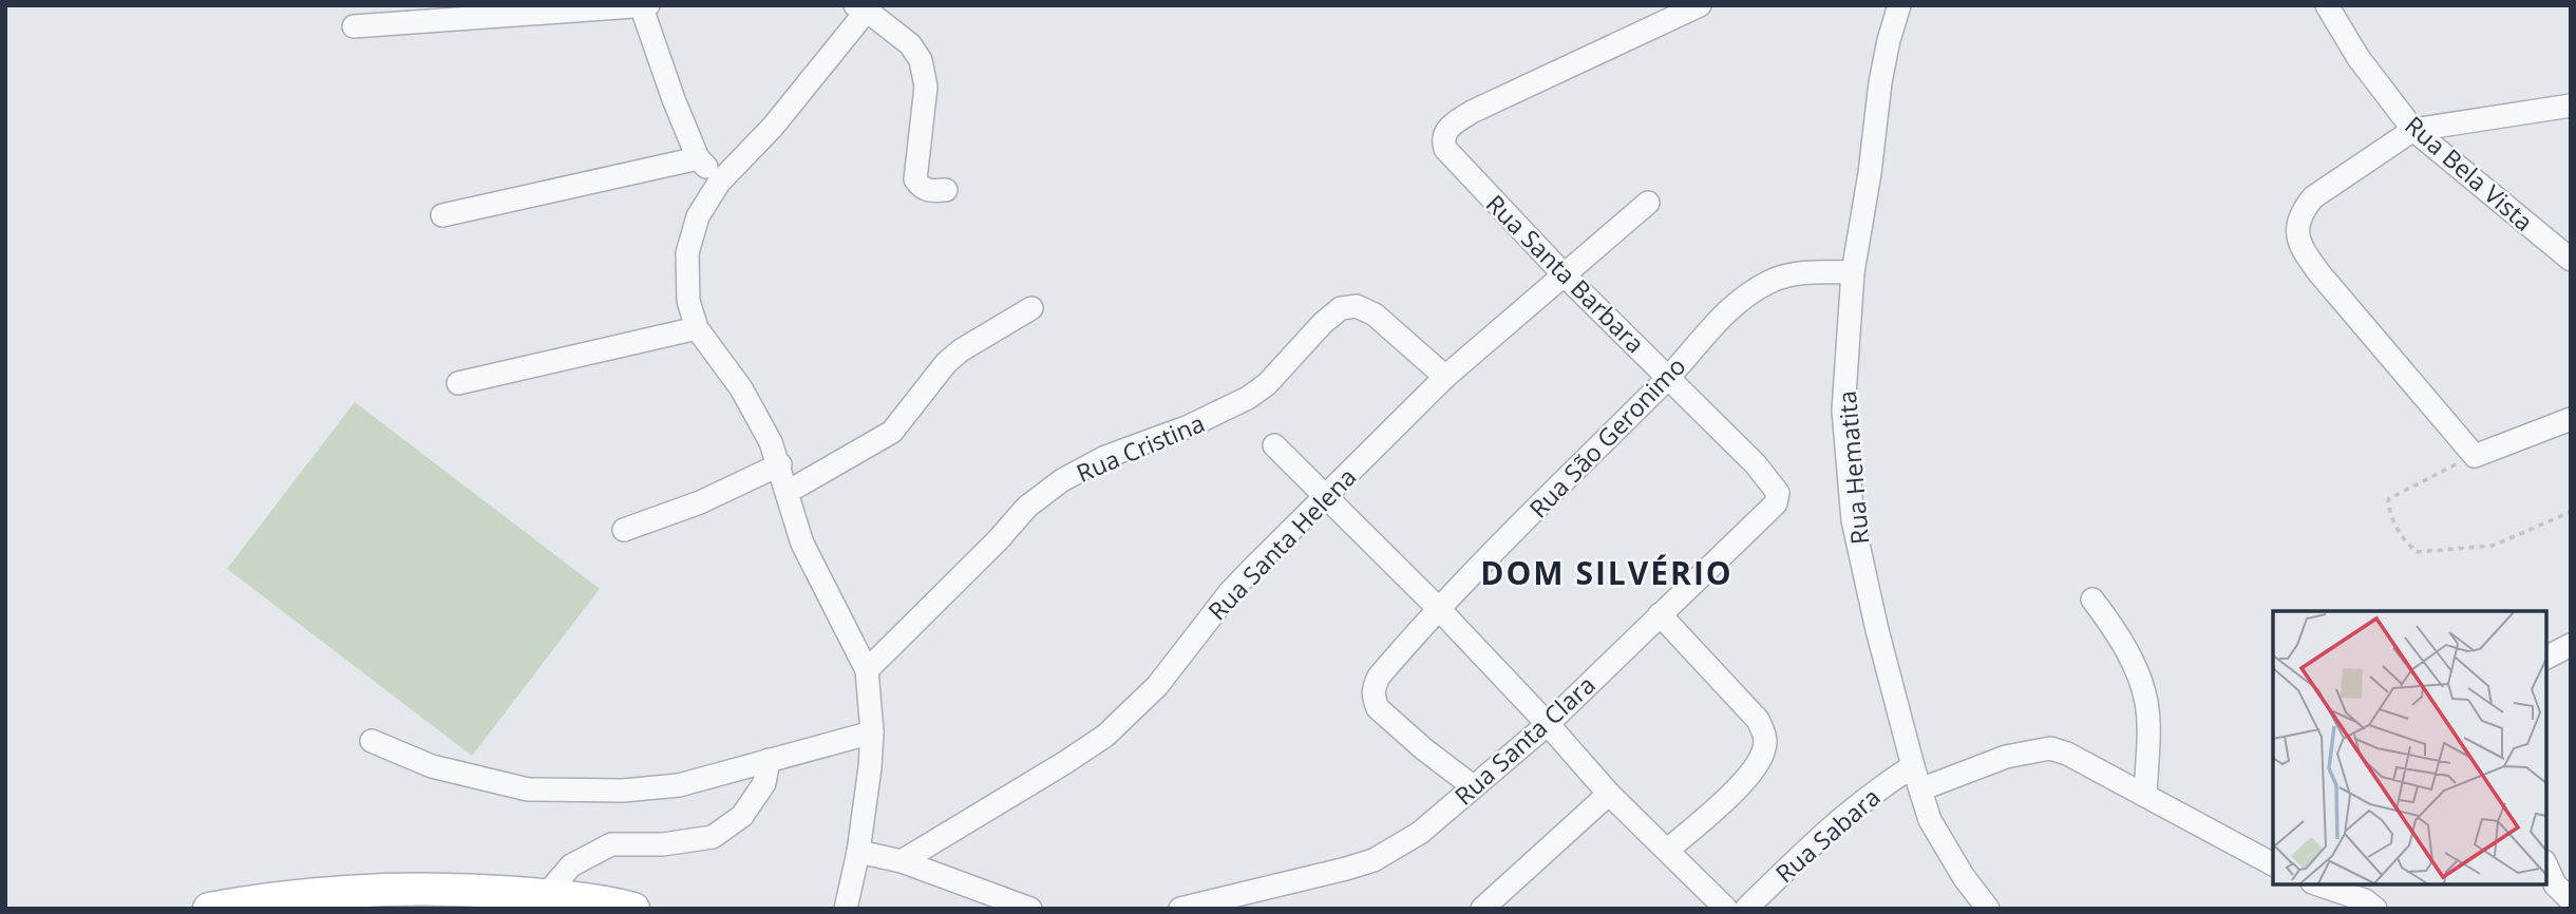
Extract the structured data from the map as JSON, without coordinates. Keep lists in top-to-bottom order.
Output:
{
  "streets": {
    "street": [
      "Rua Bela Vista",
      "Rua Santa Barbara",
      "Rua São Geronimo",
      "Rua Cristina",
      "Rua Hematita",
      "Rua Santa Helena",
      "Rua Santa Clara",
      "Rua Sabara"
    ]
  },
  "crossings": [
    ["Rua Santa Barbara", "Rua São Geronimo"],
    ["Rua Santa Barbara", "Rua Santa Helena"],
    ["Rua Santa Barbara", "Rua Santa Clara"],
    ["Rua São Geronimo", "Rua Hematita"],
    ["Rua São Geronimo", "Rua Santa Clara"],
    ["Rua Cristina", "Rua Santa Helena"],
    ["Rua Hematita", "Rua Sabara"]
  ],
  "districts": ["DOM SILVÉRIO"]
}
